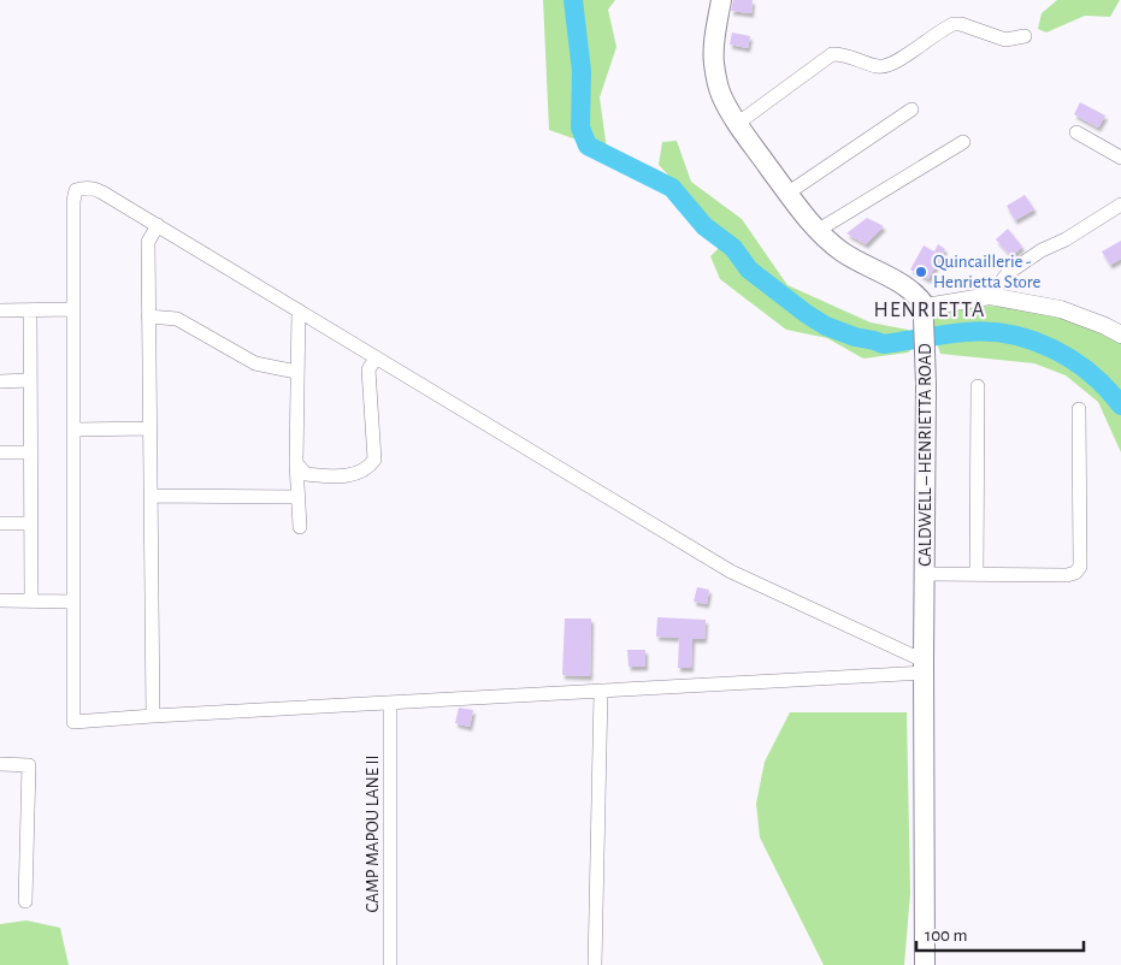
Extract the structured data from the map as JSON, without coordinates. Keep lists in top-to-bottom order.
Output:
{
  "streets": {
    "main road": ["CALDWELL – HENRIETTA ROAD"],
    "street": ["CAMP MAPOU LANE II"]
  },
  "districts": ["HENRIETTA"],
  "places": ["Quincaillerie - Henrietta Store"],
  "scale_bar": "100 m"
}
